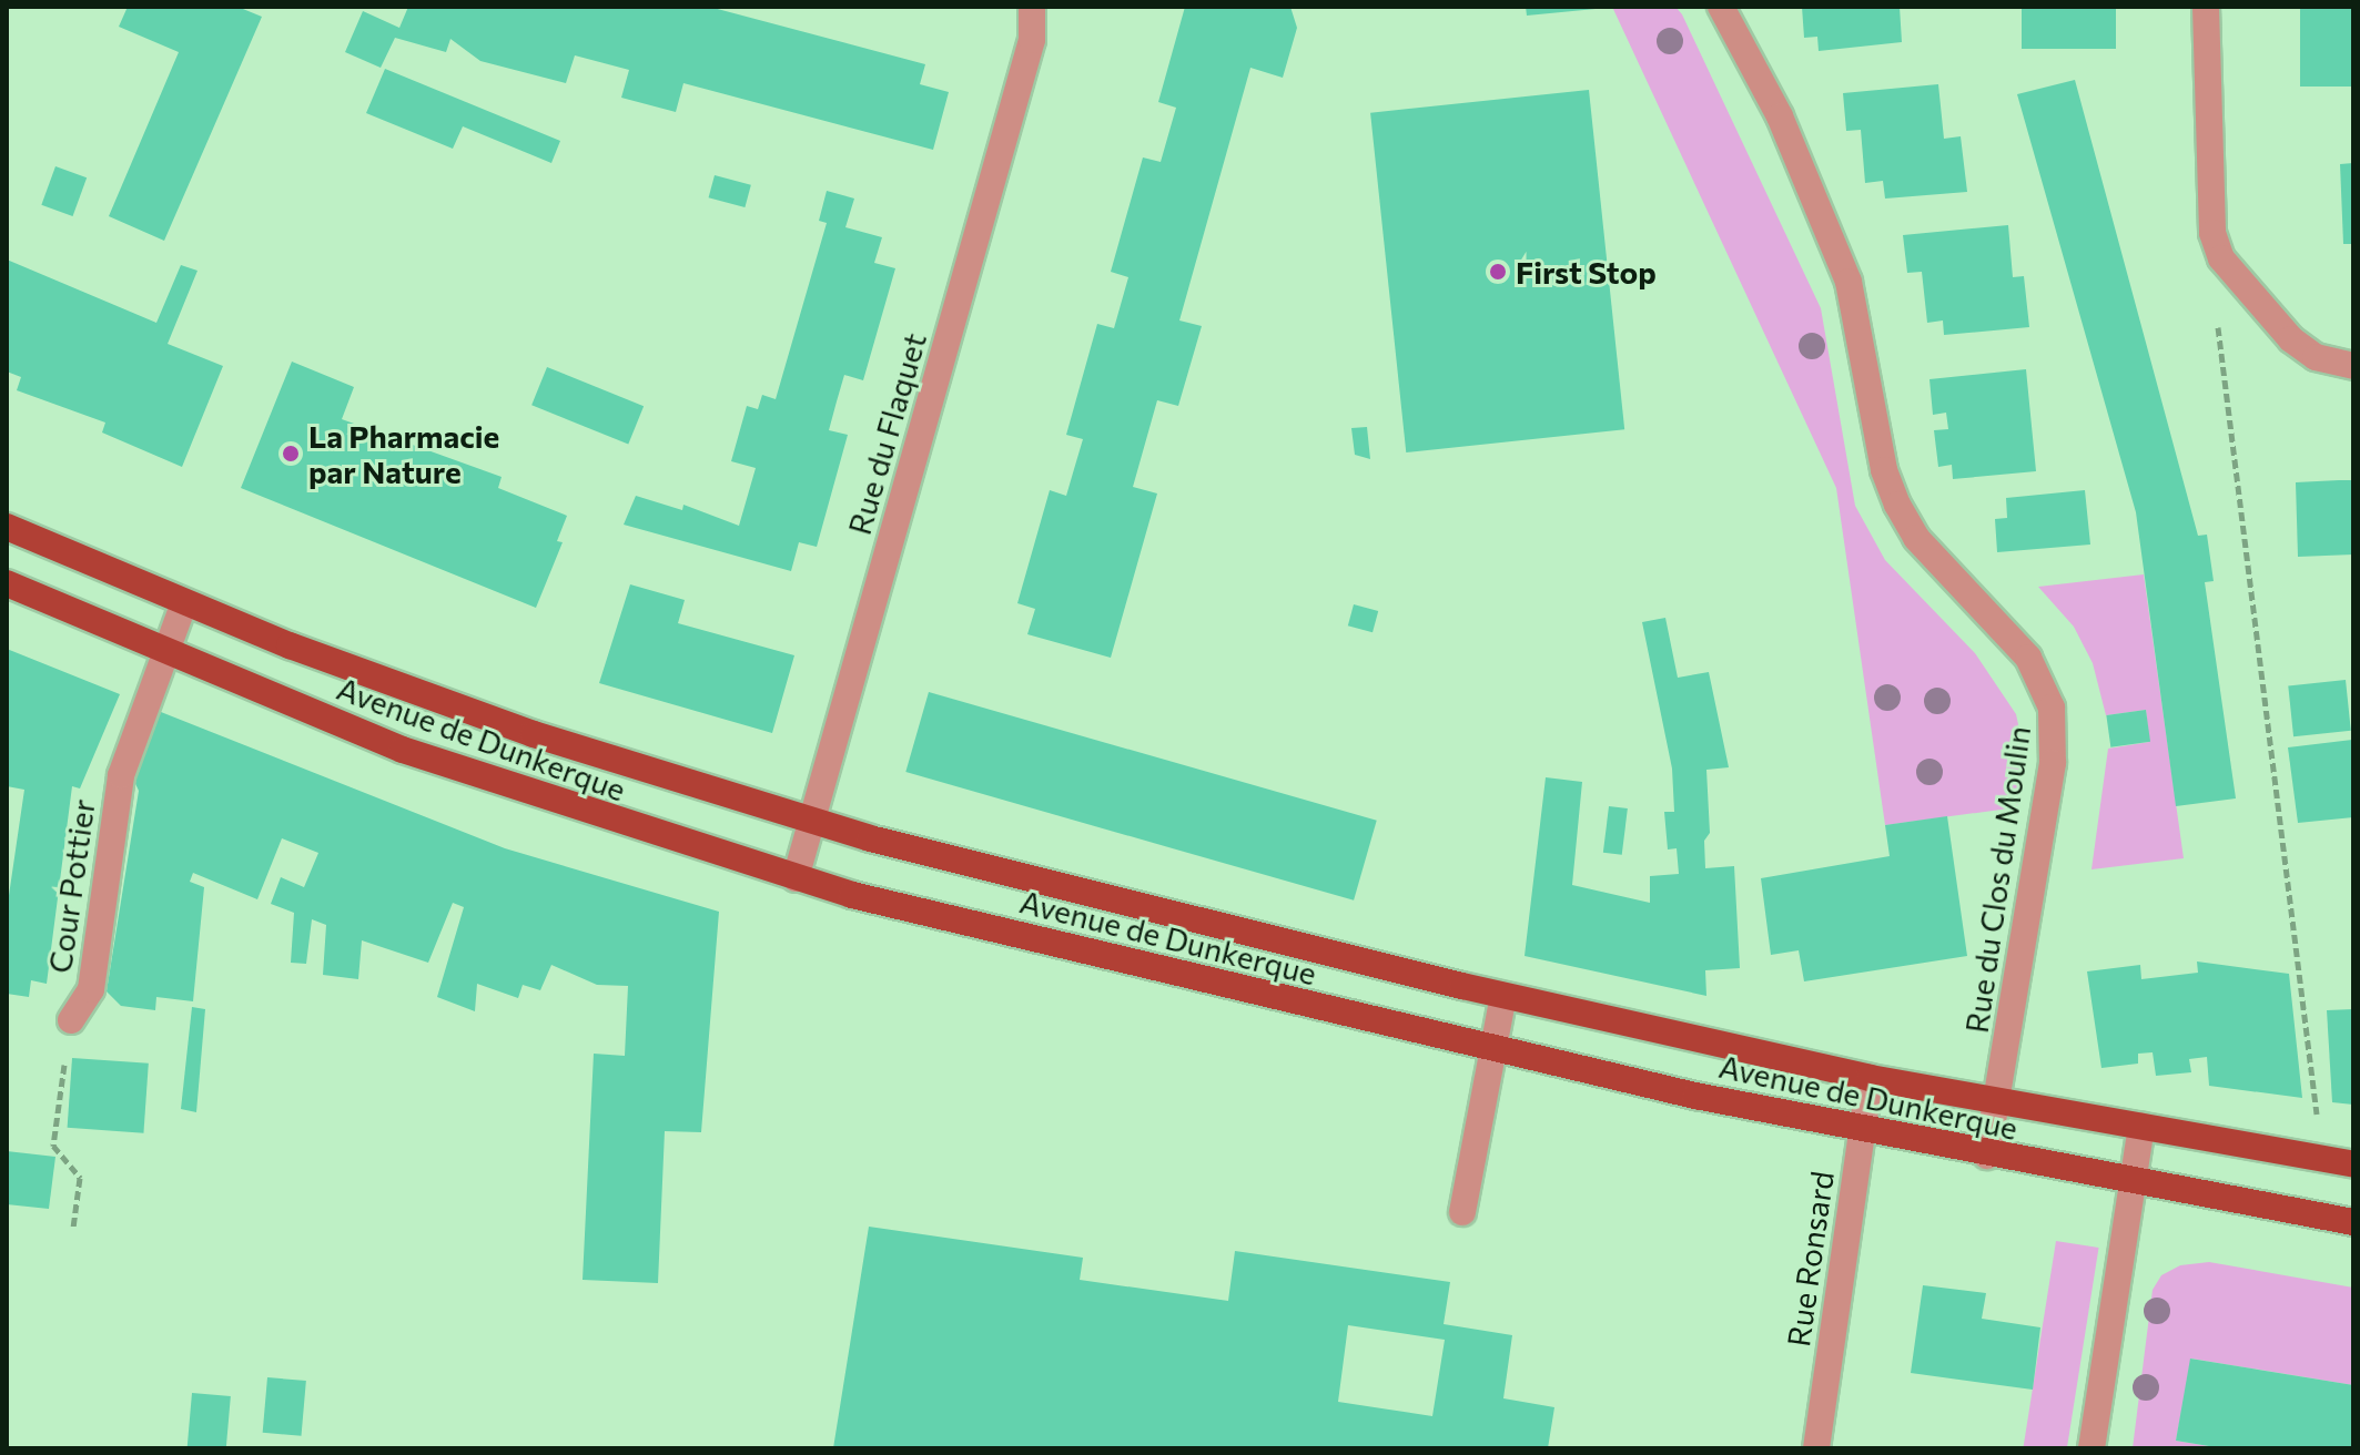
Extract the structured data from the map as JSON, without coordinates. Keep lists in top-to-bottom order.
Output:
{
  "streets": {
    "main road": ["Avenue de Dunkerque"],
    "street": [
      "Rue du Flaquet",
      "Rue du Clos du Moulin",
      "Cour Pottier",
      "Rue Ronsard"
    ]
  },
  "crossings": [
    ["Rue du Flaquet", "Avenue de Dunkerque"],
    ["Avenue de Dunkerque", "Rue du Clos du Moulin"],
    ["Avenue de Dunkerque", "Cour Pottier"],
    ["Avenue de Dunkerque", "Rue Ronsard"]
  ],
  "places": ["First Stop", "La Pharmacie par Nature"]
}
